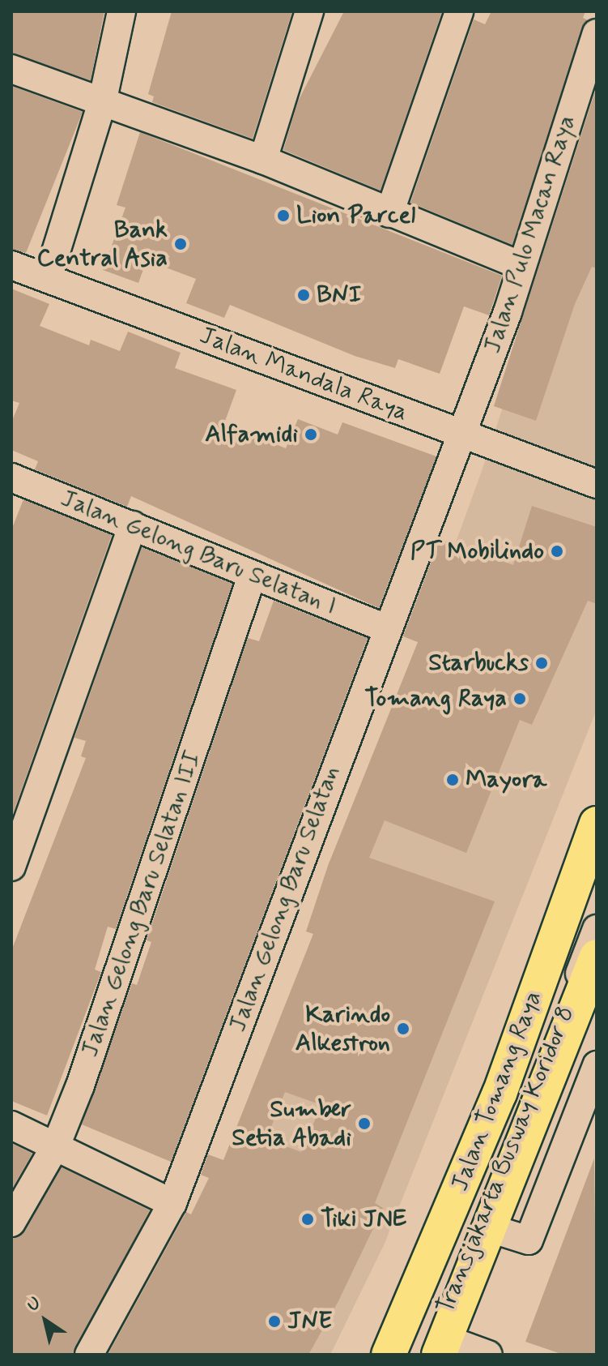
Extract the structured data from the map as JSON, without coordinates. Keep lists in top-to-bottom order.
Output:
{
  "streets": {
    "main road": ["Jalan Tomang Raya"],
    "street": [
      "Jalan Pulo Macan Raya",
      "Jalan Mandala Raya",
      "Jalan Gelong Baru Selatan I",
      "Jalan Gelong Baru Selatan",
      "Jalan Gelong Baru Selatan III",
      "Transjakarta Busway Koridor 8"
    ]
  },
  "crossings": [
    ["Jalan Pulo Macan Raya", "Jalan Mandala Raya"],
    ["Jalan Pulo Macan Raya", "Jalan Gelong Baru Selatan"],
    ["Jalan Mandala Raya", "Jalan Gelong Baru Selatan"],
    ["Jalan Gelong Baru Selatan I", "Jalan Gelong Baru Selatan"],
    ["Jalan Gelong Baru Selatan I", "Jalan Gelong Baru Selatan III"],
    ["Jalan Tomang Raya", "Transjakarta Busway Koridor 8"]
  ],
  "places": [
    "Lion Parcel",
    "Bank Central Asia",
    "BNI",
    "Alfamidi",
    "PT Mobilindo",
    "Starbucks",
    "Tomang Raya",
    "Mayora",
    "Karindo Alkestron",
    "Sumber Setia Abadi",
    "Tiki JNE",
    "JNE"
  ],
  "north": "top left"
}
